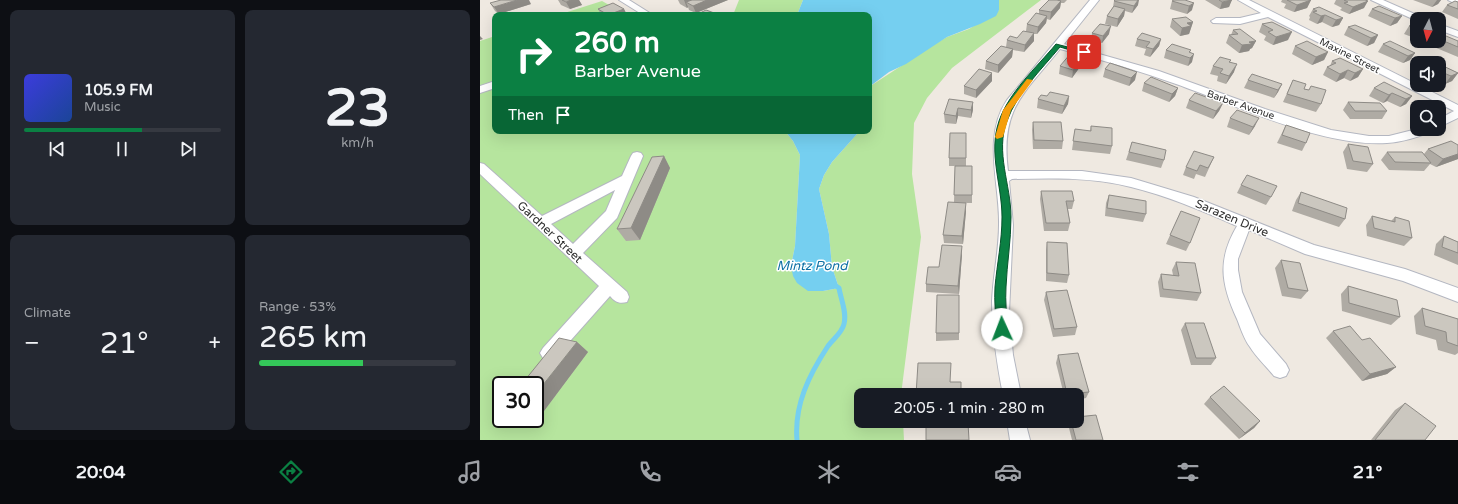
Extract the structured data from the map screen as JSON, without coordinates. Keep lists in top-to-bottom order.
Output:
{
  "streets": {
    "street": [
      "Maxine Street",
      "Barber Avenue",
      "Sarazen Drive",
      "Gardner Street"
    ]
  },
  "water": ["Mintz Pond"],
  "north": "bottom",
  "page": {
    "tile": [
      ["23", "km/h"],
      "Climate",
      ["Range · 53%", "265 km"]
    ],
    "turn": ["260 m", "Barber Avenue"],
    "song": ["105.9 FM", "Music"],
    "then": "Then",
    "heat": ["−", "21°", "+"],
    "limit": "30",
    "trip": "20:05 · 1 min · 280 m",
    "tabs": ["20:04", "21°"]
  }
}
